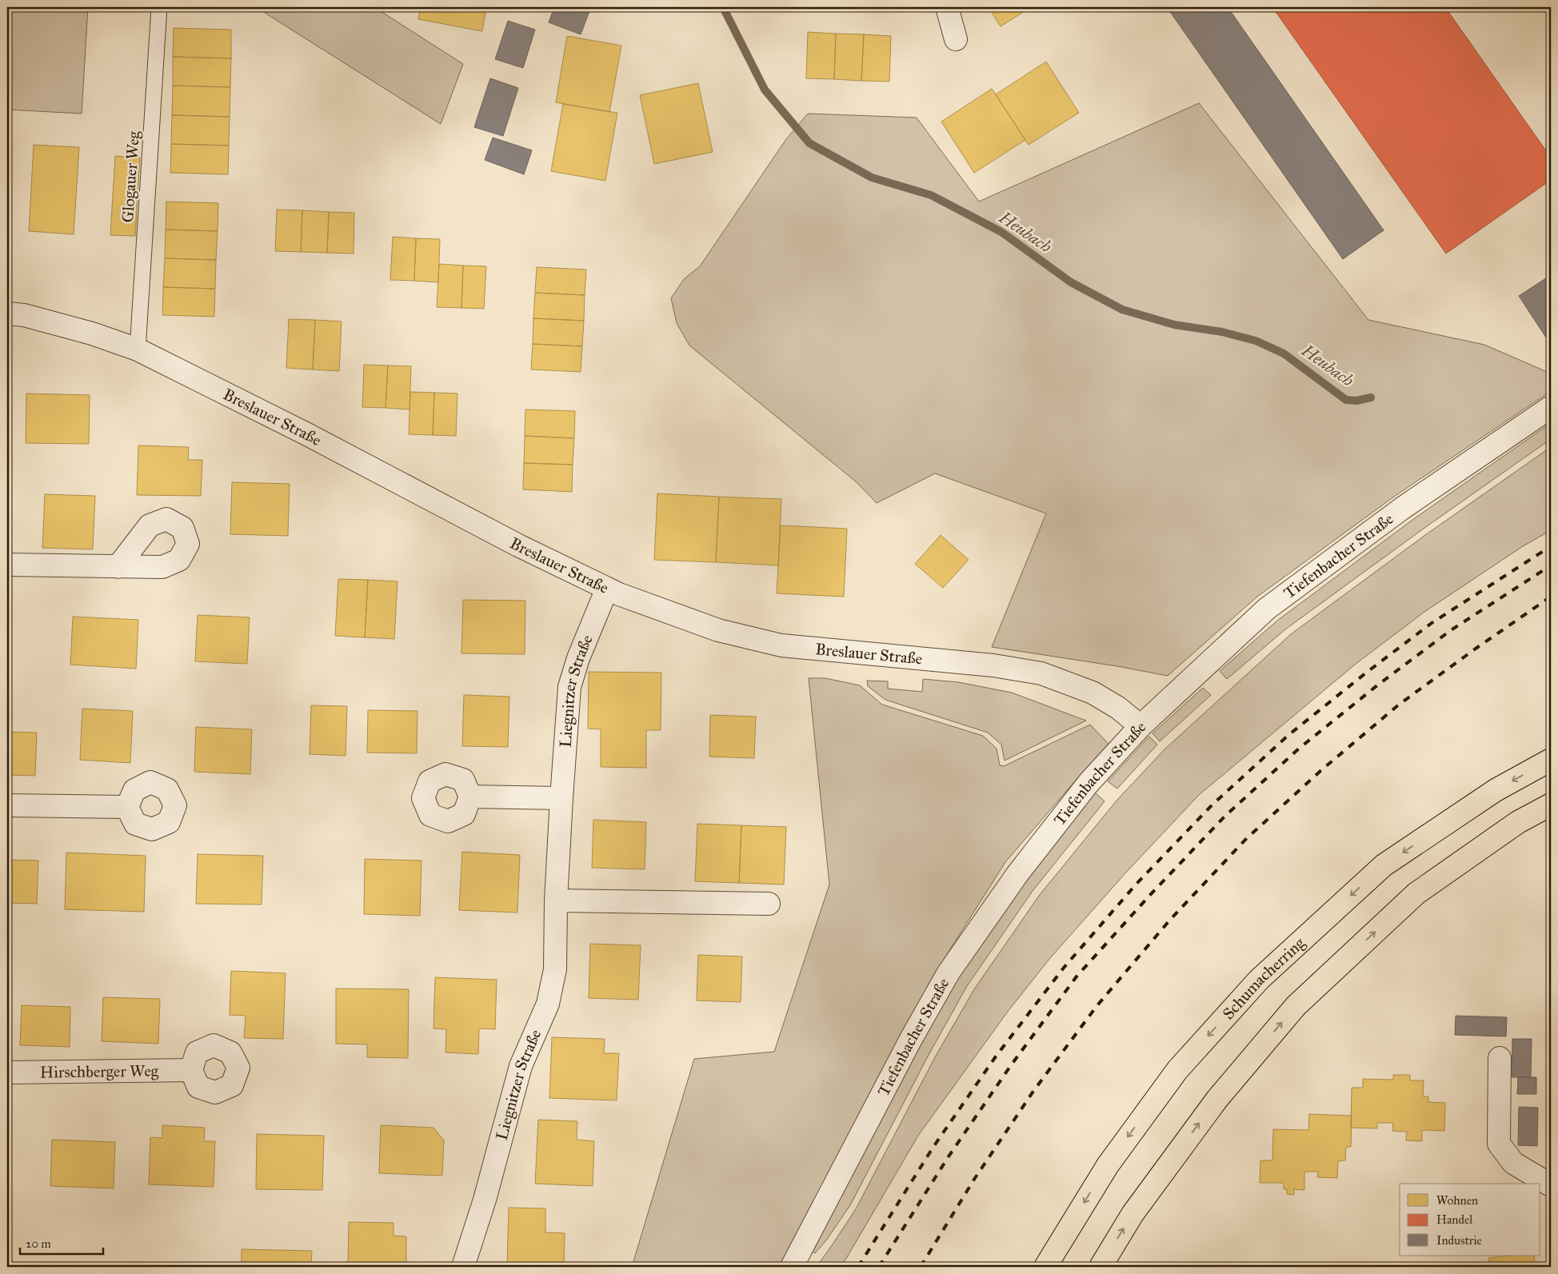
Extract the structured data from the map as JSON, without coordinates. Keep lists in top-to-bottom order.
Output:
{
  "streets": {
    "main road": ["Schumacherring"],
    "street": [
      "Breslauer Straße",
      "Tiefenbacher Straße",
      "Liegnitzer Straße",
      "Hirschberger Weg"
    ],
    "lane": ["Glogauer Weg"]
  },
  "crossings": [
    ["Glogauer Weg", "Breslauer Straße"],
    ["Breslauer Straße", "Tiefenbacher Straße"],
    ["Breslauer Straße", "Liegnitzer Straße"]
  ],
  "water": ["Heubach"],
  "legend": ["Wohnen", "Handel", "Industrie"],
  "scale_bar": "20 m"
}
